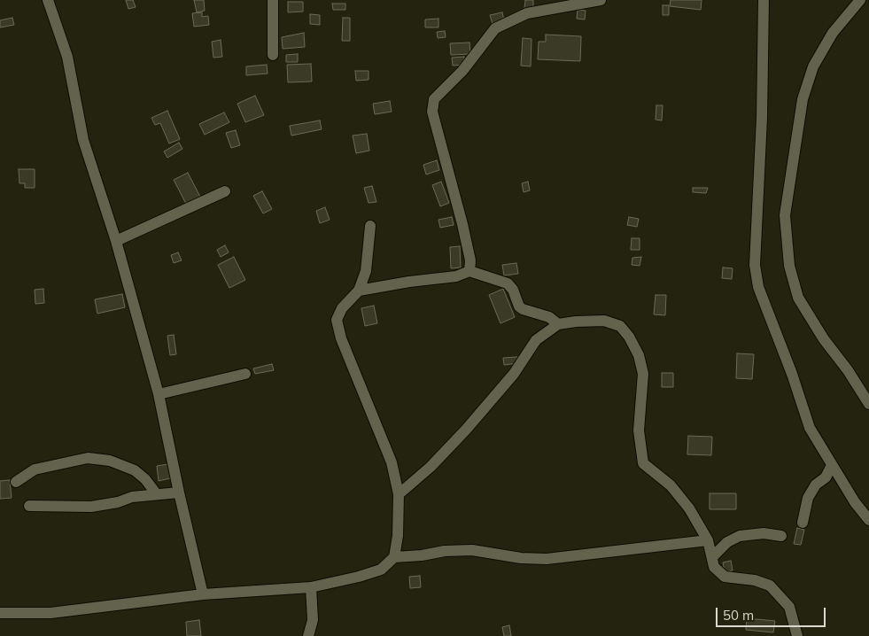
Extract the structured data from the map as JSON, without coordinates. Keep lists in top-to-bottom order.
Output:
{
  "scale_bar": "50 m"
}
